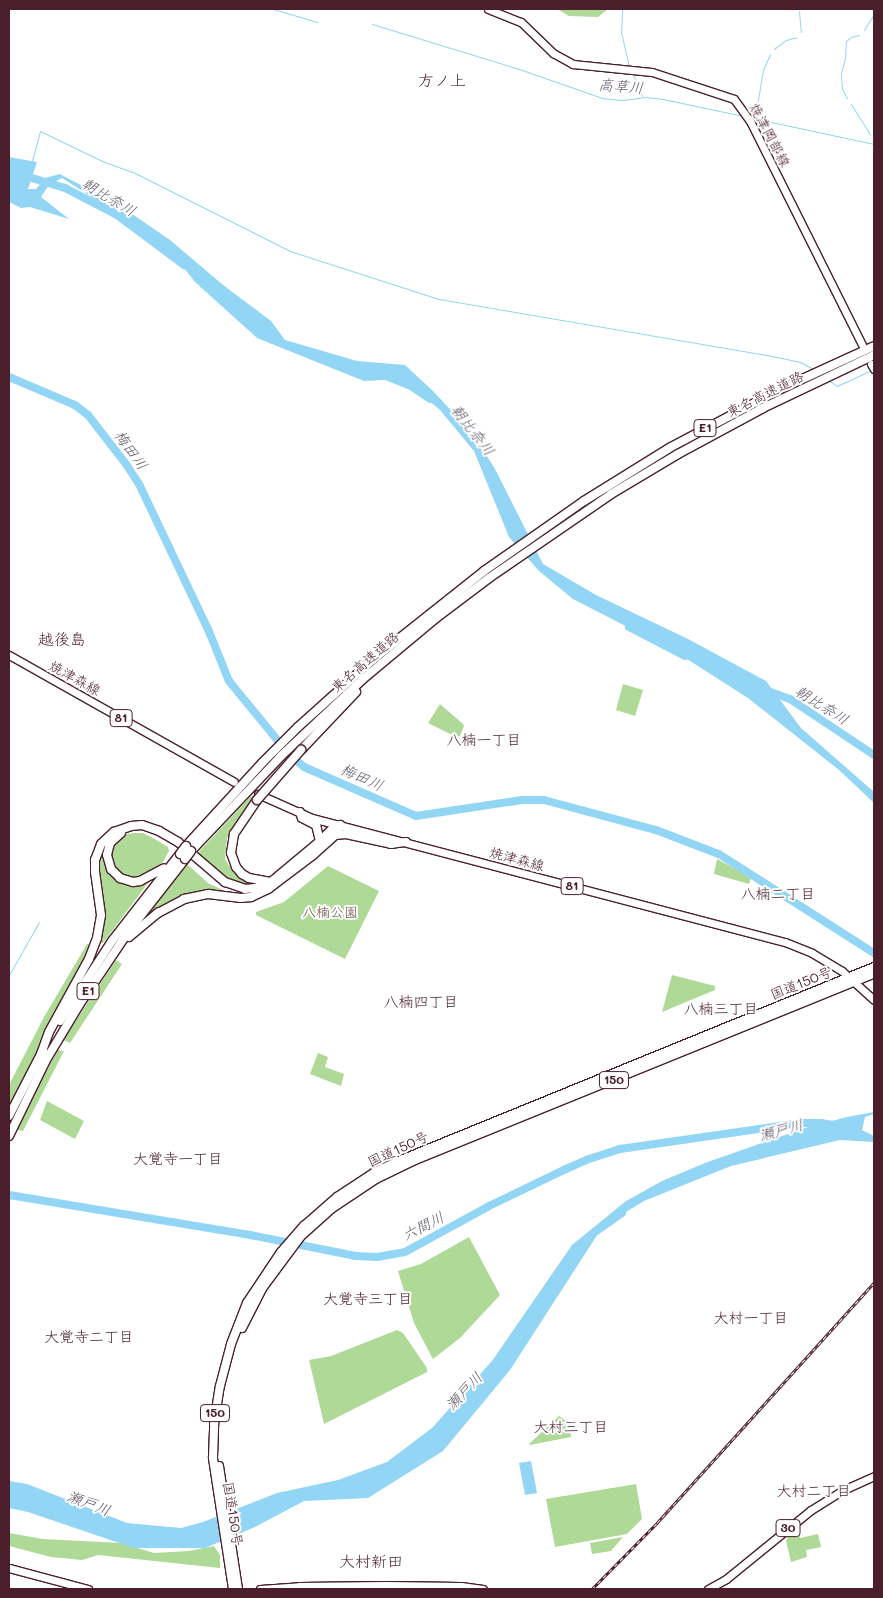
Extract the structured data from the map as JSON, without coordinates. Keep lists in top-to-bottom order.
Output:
{
  "streets": {
    "highway": [
      "東名高速道路",
      "E1",
      "国道150号",
      "150"
    ],
    "main road": [
      "焼津岡部線",
      "焼津森線",
      "81",
      "30"
    ]
  },
  "crossings": [
    ["焼津森線", "国道150号"]
  ],
  "districts": [
    "方ノ上",
    "越後島",
    "八楠一丁目",
    "八楠二丁目",
    "八楠四丁目",
    "八楠三丁目",
    "大覚寺一丁目",
    "大覚寺三丁目",
    "大村一丁目",
    "大覚寺二丁目",
    "大村三丁目",
    "大村二丁目",
    "大村新田"
  ],
  "water": [
    "高草川",
    "朝比奈川",
    "梅田川",
    "瀬戸川",
    "六間川"
  ],
  "parks": ["八楠公園"]
}
